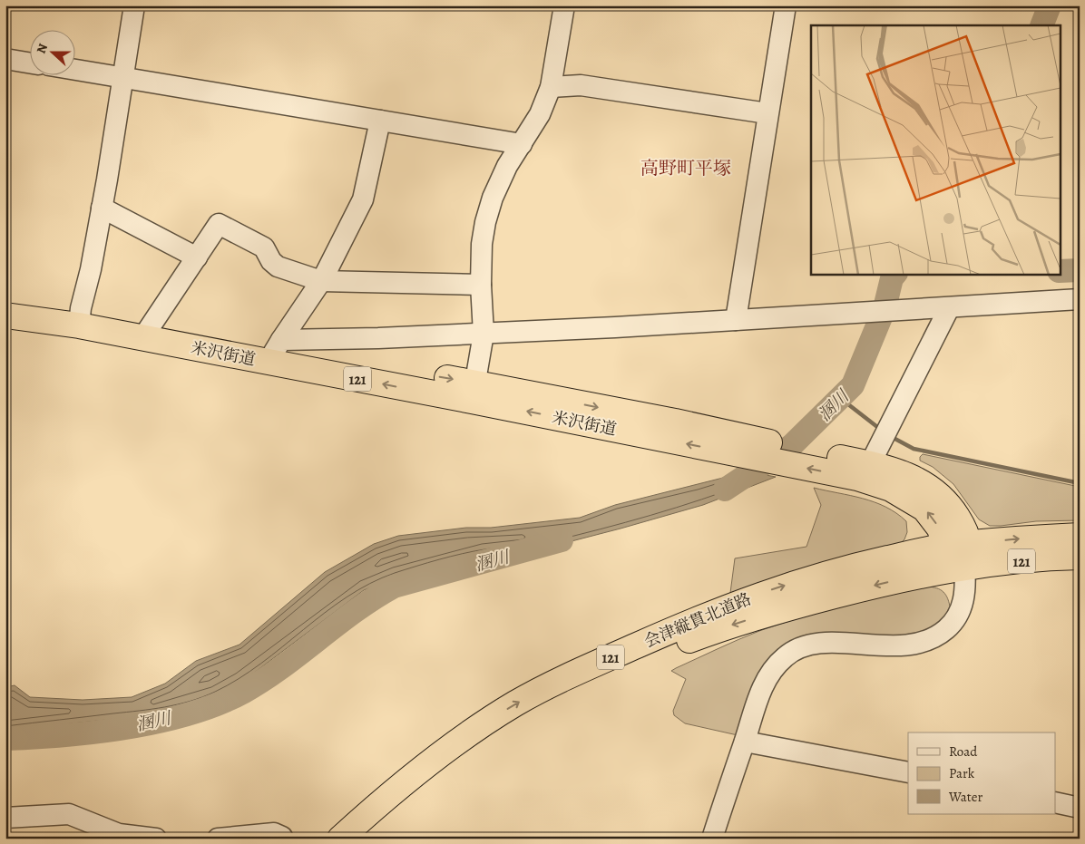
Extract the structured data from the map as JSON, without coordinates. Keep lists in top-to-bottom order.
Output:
{
  "streets": {
    "highway": ["米沢街道", "121", "会津縦貫北道路"]
  },
  "crossings": [
    ["米沢街道", "121"],
    ["121", "会津縦貫北道路"]
  ],
  "districts": ["高野町平塚"],
  "water": ["溷川"],
  "legend": ["Road", "Park", "Water"],
  "north": "left"
}
